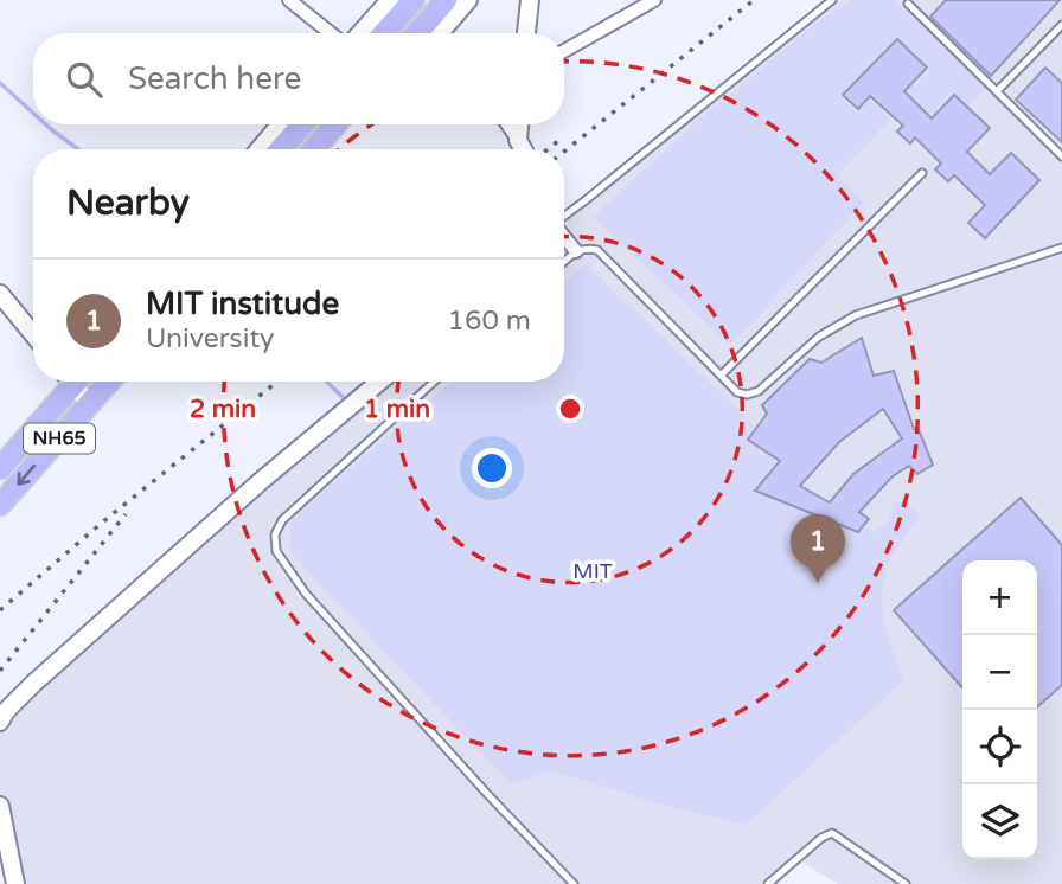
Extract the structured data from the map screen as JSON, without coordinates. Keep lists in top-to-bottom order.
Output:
{
  "streets": {
    "highway": ["NH65"]
  },
  "parks": ["MIT"],
  "page": {
    "search": "Search here",
    "heading": "Nearby",
    "list": [
      {
        "mark": "1",
        "name": "MIT institude",
        "note": "University",
        "value": "160 m"
      }
    ],
    "pins": "1",
    "map_buttons": ["+", "−"]
  },
  "rings": ["1 min", "2 min"]
}
